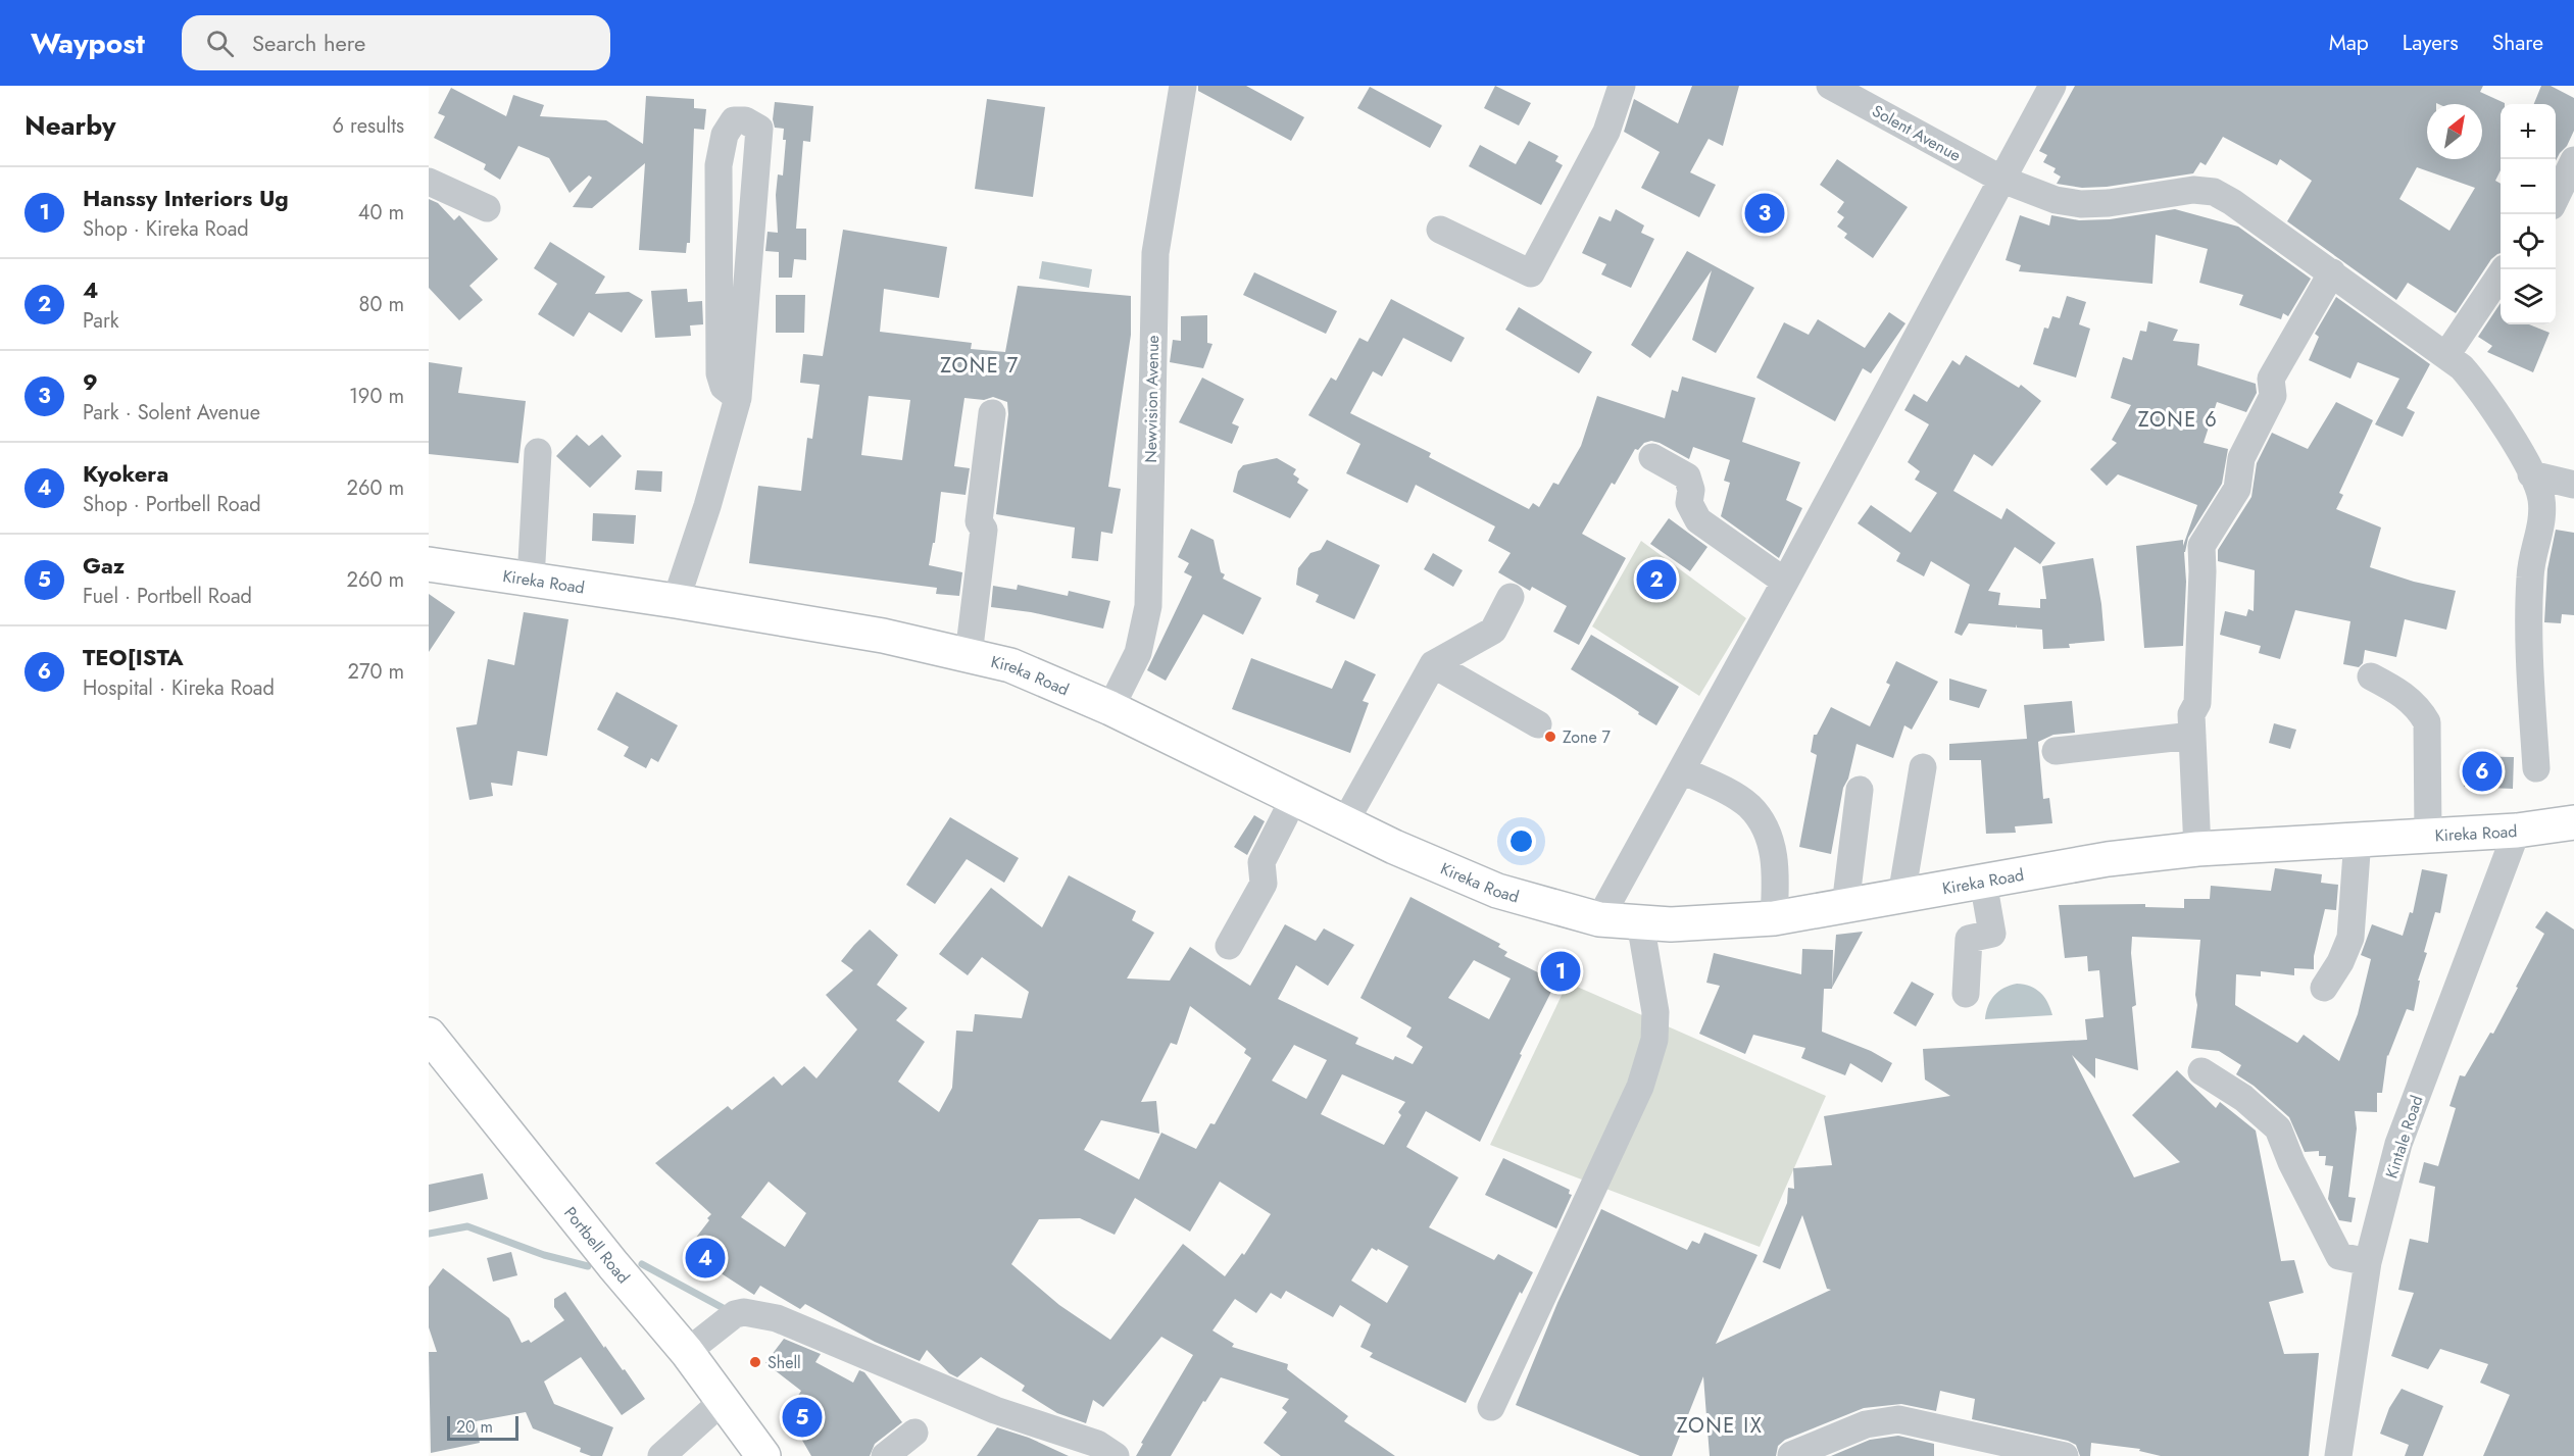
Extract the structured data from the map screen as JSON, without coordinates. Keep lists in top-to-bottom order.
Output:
{
  "streets": {
    "main road": ["Kireka Road", "Portbell Road"],
    "street": ["Solent Avenue", "Newvision Avenue", "Kintale Road"]
  },
  "crossings": [
    ["Newvision Avenue", "Kireka Road"],
    ["Kireka Road", "Kintale Road"]
  ],
  "districts": ["ZONE 7", "ZONE 6", "ZONE IX"],
  "places": ["Zone 7", "Shell"],
  "scale_bar": "20 m",
  "north": "top right",
  "page": {
    "header": "Waypost",
    "search": "Search here",
    "nav": ["Map", "Layers", "Share"],
    "heading": ["Nearby", "6 results"],
    "map_buttons": ["+", "−"],
    "list": [
      {
        "mark": "1",
        "name": "Hanssy Interiors Ug",
        "note": "Shop · Kireka Road",
        "value": "40 m"
      },
      {
        "mark": "2",
        "name": "4",
        "note": "Park",
        "value": "80 m"
      },
      {
        "mark": "3",
        "name": "9",
        "note": "Park · Solent Avenue",
        "value": "190 m"
      },
      {
        "mark": "4",
        "name": "Kyokera",
        "note": "Shop · Portbell Road",
        "value": "260 m"
      },
      {
        "mark": "5",
        "name": "Gaz",
        "note": "Fuel · Portbell Road",
        "value": "260 m"
      },
      {
        "mark": "6",
        "name": "TEO[ISTA",
        "note": "Hospital · Kireka Road",
        "value": "270 m"
      }
    ],
    "pins": [
      "3",
      "2",
      "6",
      "1",
      "4",
      "5"
    ],
    "scale": "20 m"
  }
}
